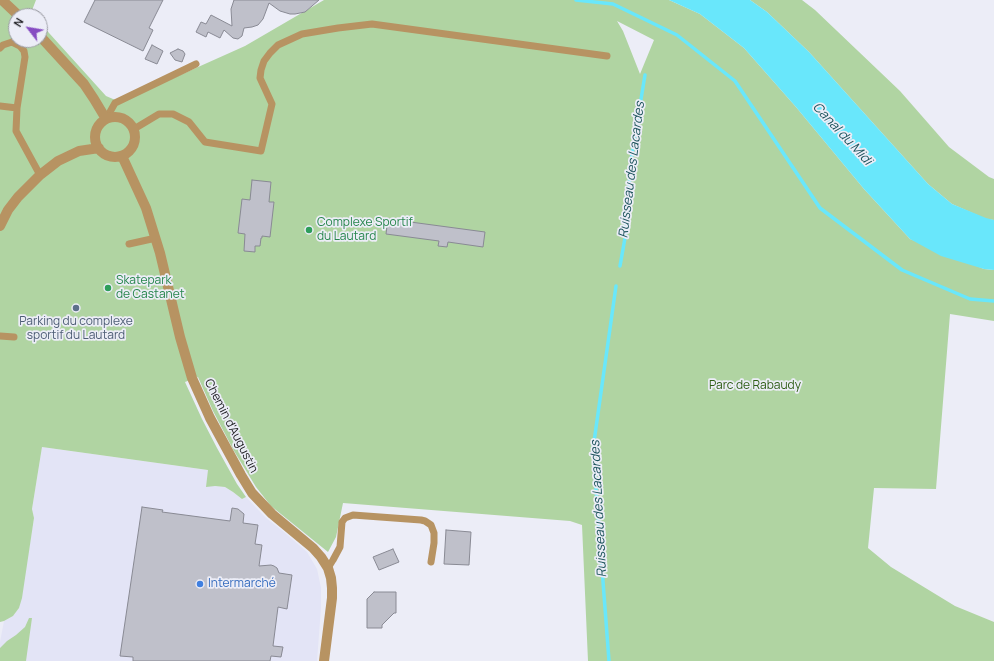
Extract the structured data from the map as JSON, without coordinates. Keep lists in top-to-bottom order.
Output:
{
  "streets": {
    "street": ["Chemin d'Augustin"]
  },
  "water": ["Canal du Midi", "Ruisseau des Lacardes"],
  "parks": ["Parc de Rabaudy"],
  "places": [
    "Complexe Sportif du Lautard",
    "Skatepark de Castanet",
    "Parking du complexe sportif du Lautard",
    "Intermarché"
  ],
  "north": "top left"
}
